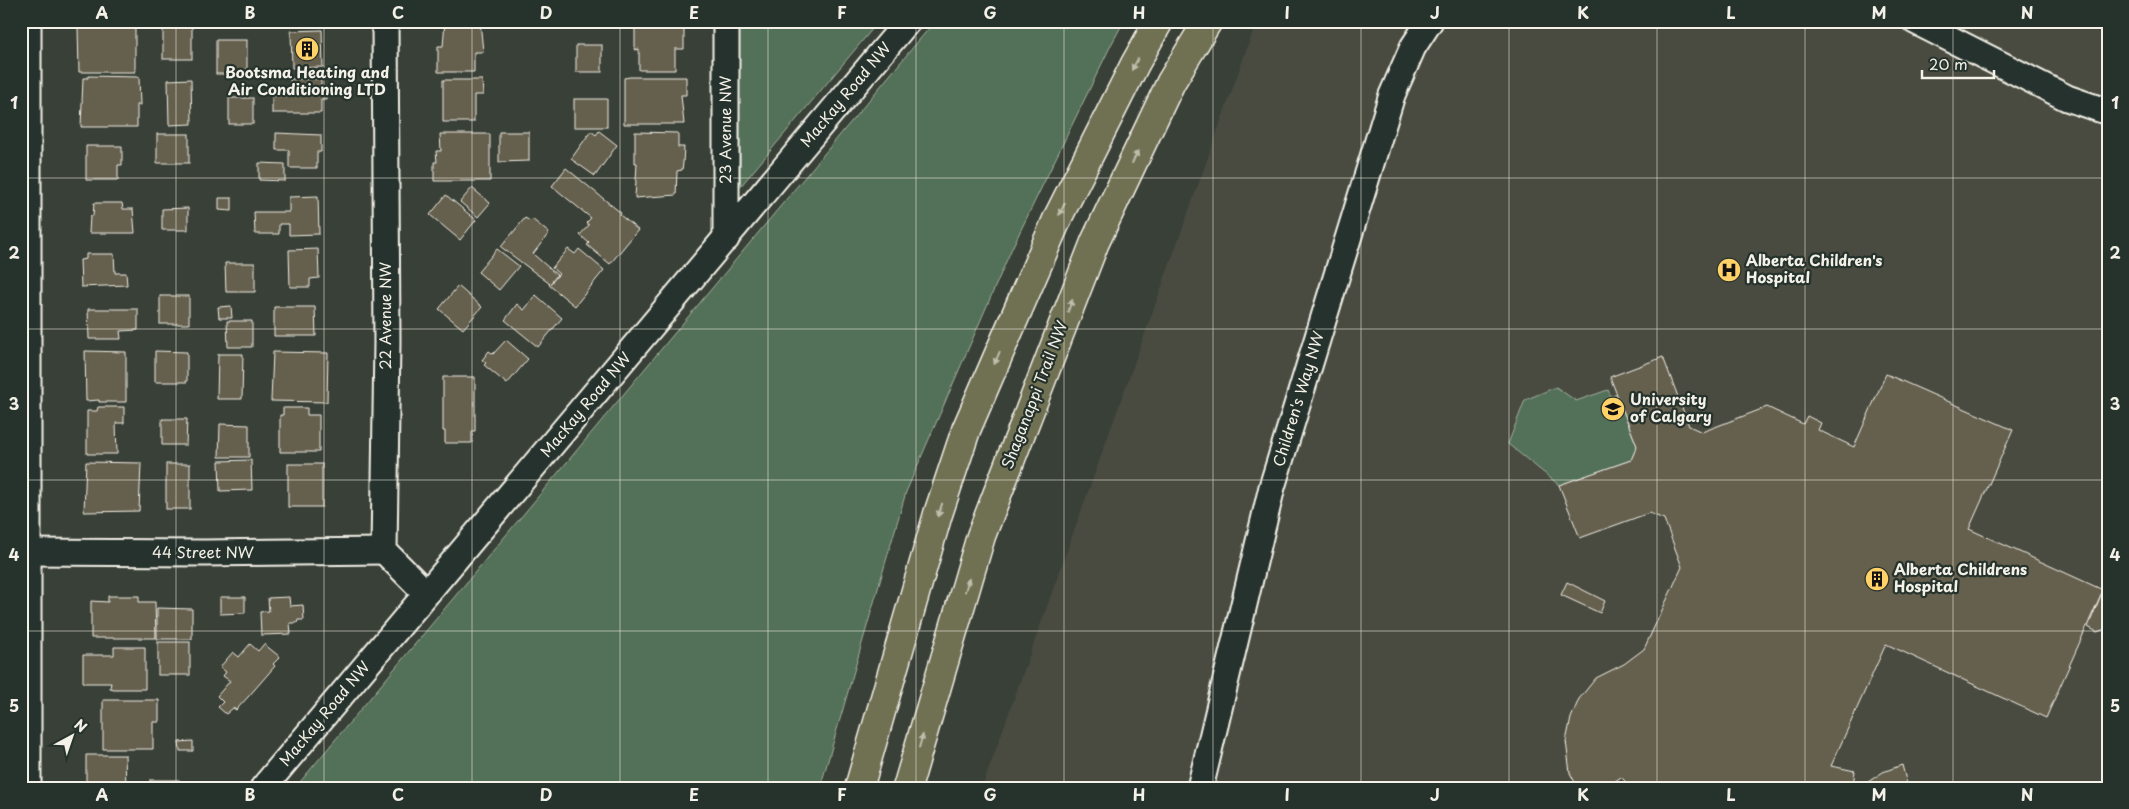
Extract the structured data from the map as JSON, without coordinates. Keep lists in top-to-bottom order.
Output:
{
  "streets": {
    "main road": ["Shaganappi Trail NW"],
    "street": [
      "MacKay Road NW",
      "23 Avenue NW",
      "22 Avenue NW",
      "Children's Way NW",
      "44 Street NW"
    ]
  },
  "crossings": [
    ["MacKay Road NW", "23 Avenue NW"],
    ["22 Avenue NW", "44 Street NW"]
  ],
  "places": {
    "building": ["Bootsma Heating and Air Conditioning LTD", "Alberta Childrens Hospital"],
    "hospital": ["Alberta Children's Hospital"],
    "school or university": ["University of Calgary"]
  },
  "scale_bar": "20 m",
  "north": "top right",
  "grid": {
    "columns": [
      "A",
      "B",
      "C",
      "D",
      "E",
      "F",
      "G",
      "H",
      "I",
      "J",
      "K",
      "L",
      "M",
      "N"
    ],
    "rows": [
      "1",
      "2",
      "3",
      "4",
      "5"
    ]
  }
}
